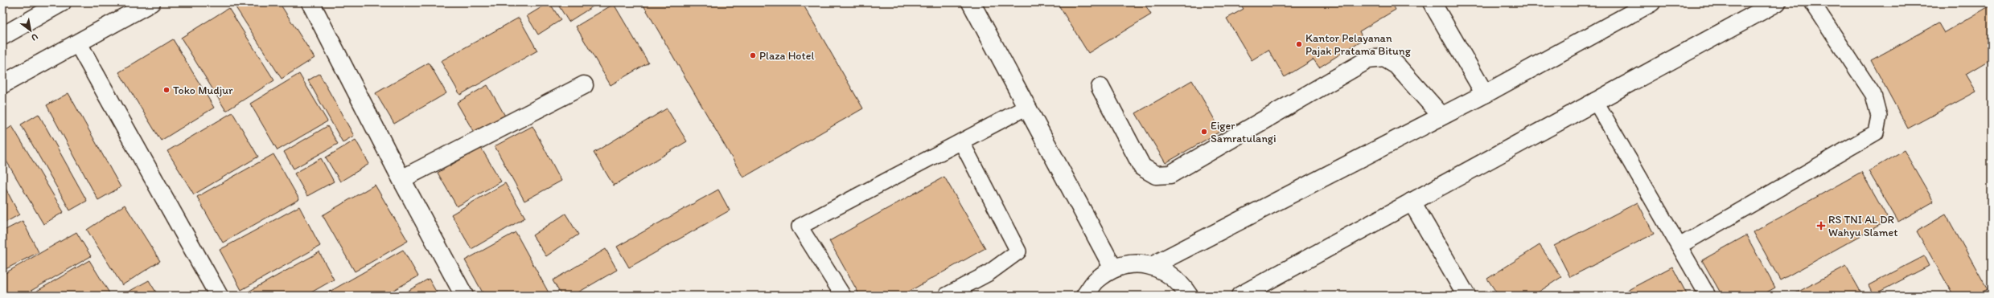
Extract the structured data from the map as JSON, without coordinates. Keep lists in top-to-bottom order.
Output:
{
  "places": {
    "other": [
      "Kantor Pelayanan Pajak Pratama Bitung",
      "Plaza Hotel",
      "Toko Mudjur",
      "Eiger Samratulangi"
    ],
    "health": ["RS TNI AL DR Wahyu Slamet"]
  },
  "north": "bottom right"
}
